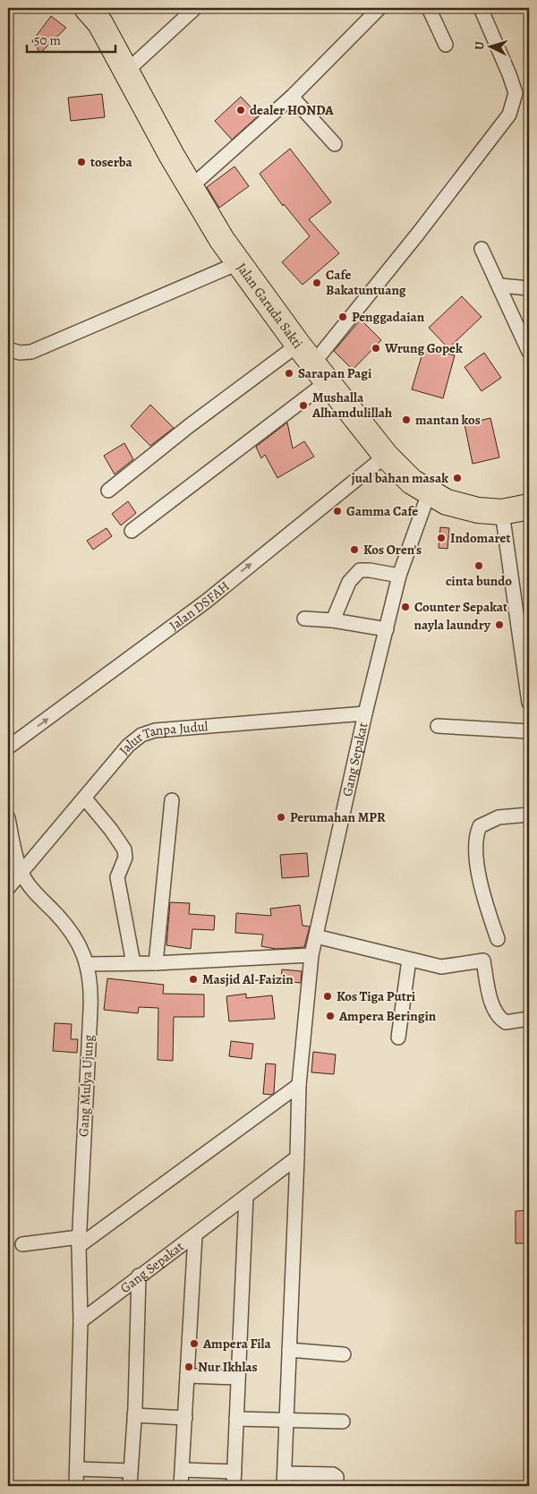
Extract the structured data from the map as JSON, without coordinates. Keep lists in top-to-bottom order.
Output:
{
  "streets": {
    "highway": ["Jalan Garuda Sakti"],
    "street": [
      "Jalan DSFAH",
      "Jalur Tanpa Judul",
      "Gang Sepakat",
      "Gang Mulya Ujung"
    ]
  },
  "crossings": [
    ["Jalan Garuda Sakti", "Jalan DSFAH"],
    ["Jalan Garuda Sakti", "Gang Sepakat"],
    ["Jalur Tanpa Judul", "Gang Sepakat"],
    ["Jalur Tanpa Judul", "Gang Mulya Ujung"],
    ["Gang Sepakat", "Gang Mulya Ujung"]
  ],
  "places": [
    "dealer HONDA",
    "toserba",
    "Cafe Bakatuntuang",
    "Penggadaian",
    "Wrung Gopek",
    "Sarapan Pagi",
    "Mushalla Alhamdulillah",
    "mantan kos",
    "jual bahan masak",
    "Gamma Cafe",
    "Indomaret",
    "Kos Oren's",
    "cinta bundo",
    "Counter Sepakat",
    "nayla laundry",
    "Perumahan MPR",
    "Masjid Al-Faizin",
    "Kos Tiga Putri",
    "Ampera Beringin",
    "Ampera Fila",
    "Nur Ikhlas"
  ],
  "scale_bar": "50 m",
  "north": "left"
}
